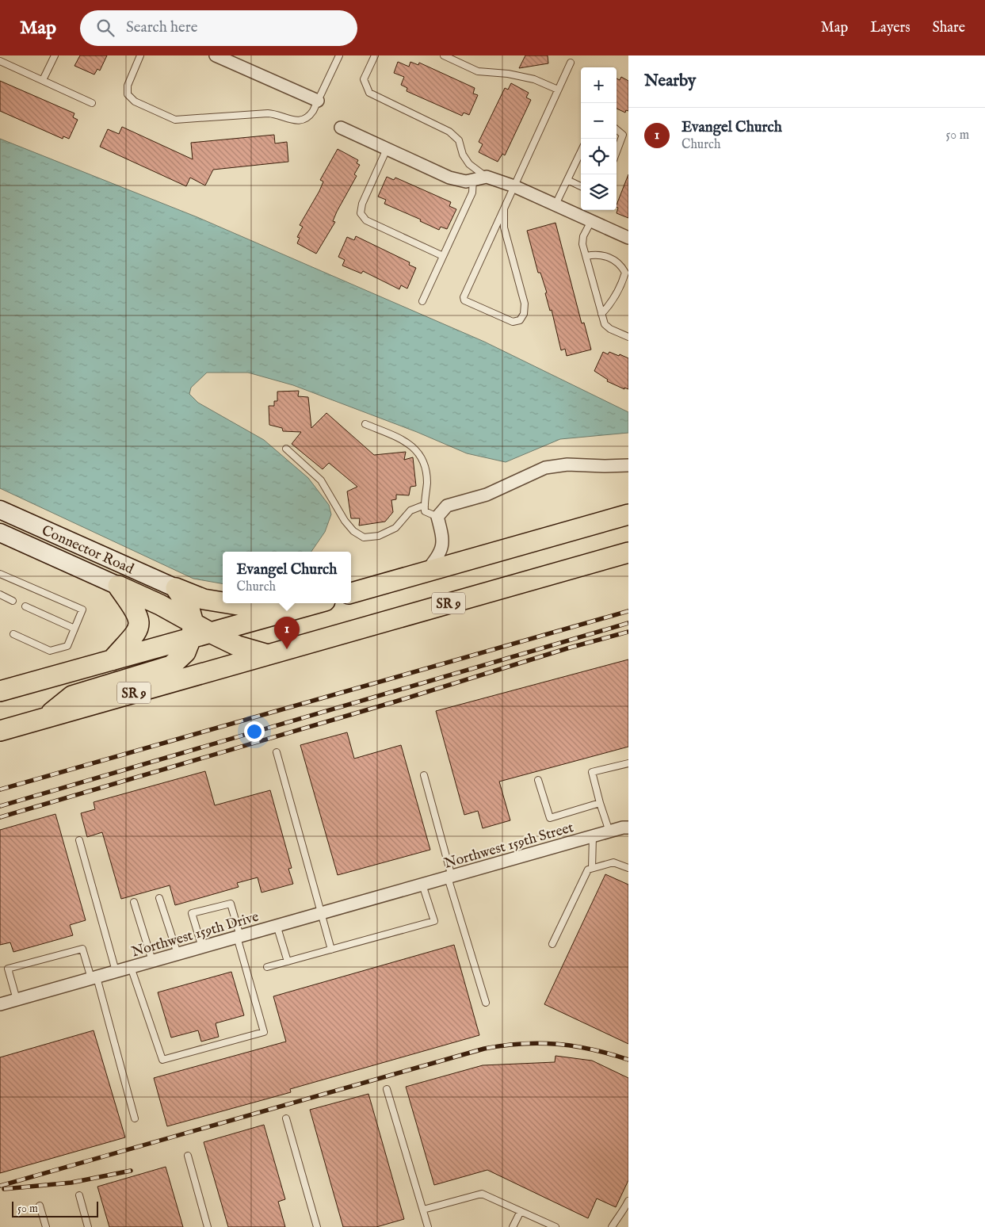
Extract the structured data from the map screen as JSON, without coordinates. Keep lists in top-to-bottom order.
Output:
{
  "streets": {
    "main road": ["Connector Road", "SR 9"],
    "street": ["Northwest 159th Street", "Northwest 159th Drive"]
  },
  "crossings": [
    ["Northwest 159th Street", "Northwest 159th Drive"]
  ],
  "scale_bar": "50 m",
  "page": {
    "header": "Map",
    "search": "Search here",
    "nav": ["Map", "Layers", "Share"],
    "heading": "Nearby",
    "map_buttons": ["+", "−"],
    "list": [
      {
        "mark": "1",
        "name": "Evangel Church",
        "note": "Church",
        "value": "50 m"
      }
    ],
    "popup": ["Evangel Church", "Church"],
    "pins": "1",
    "scale": "50 m"
  }
}
